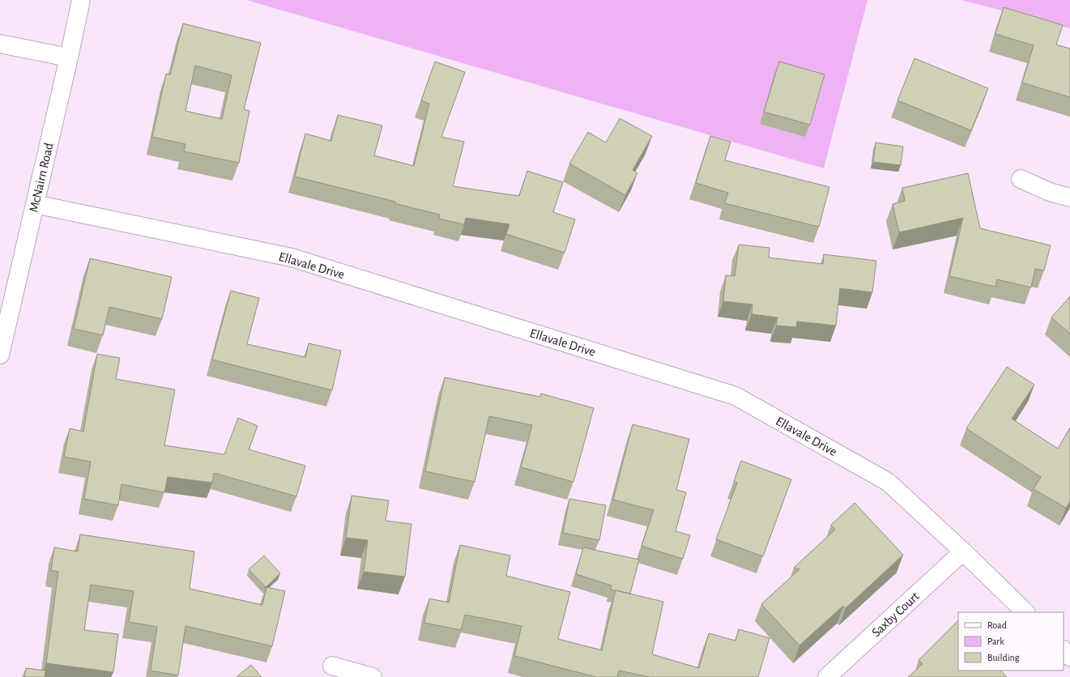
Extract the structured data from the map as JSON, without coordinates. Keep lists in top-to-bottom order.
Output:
{
  "streets": {
    "street": ["McNairn Road", "Ellavale Drive", "Saxby Court"]
  },
  "crossings": [
    ["McNairn Road", "Ellavale Drive"],
    ["Ellavale Drive", "Saxby Court"]
  ],
  "legend": ["Road", "Park", "Building"]
}
